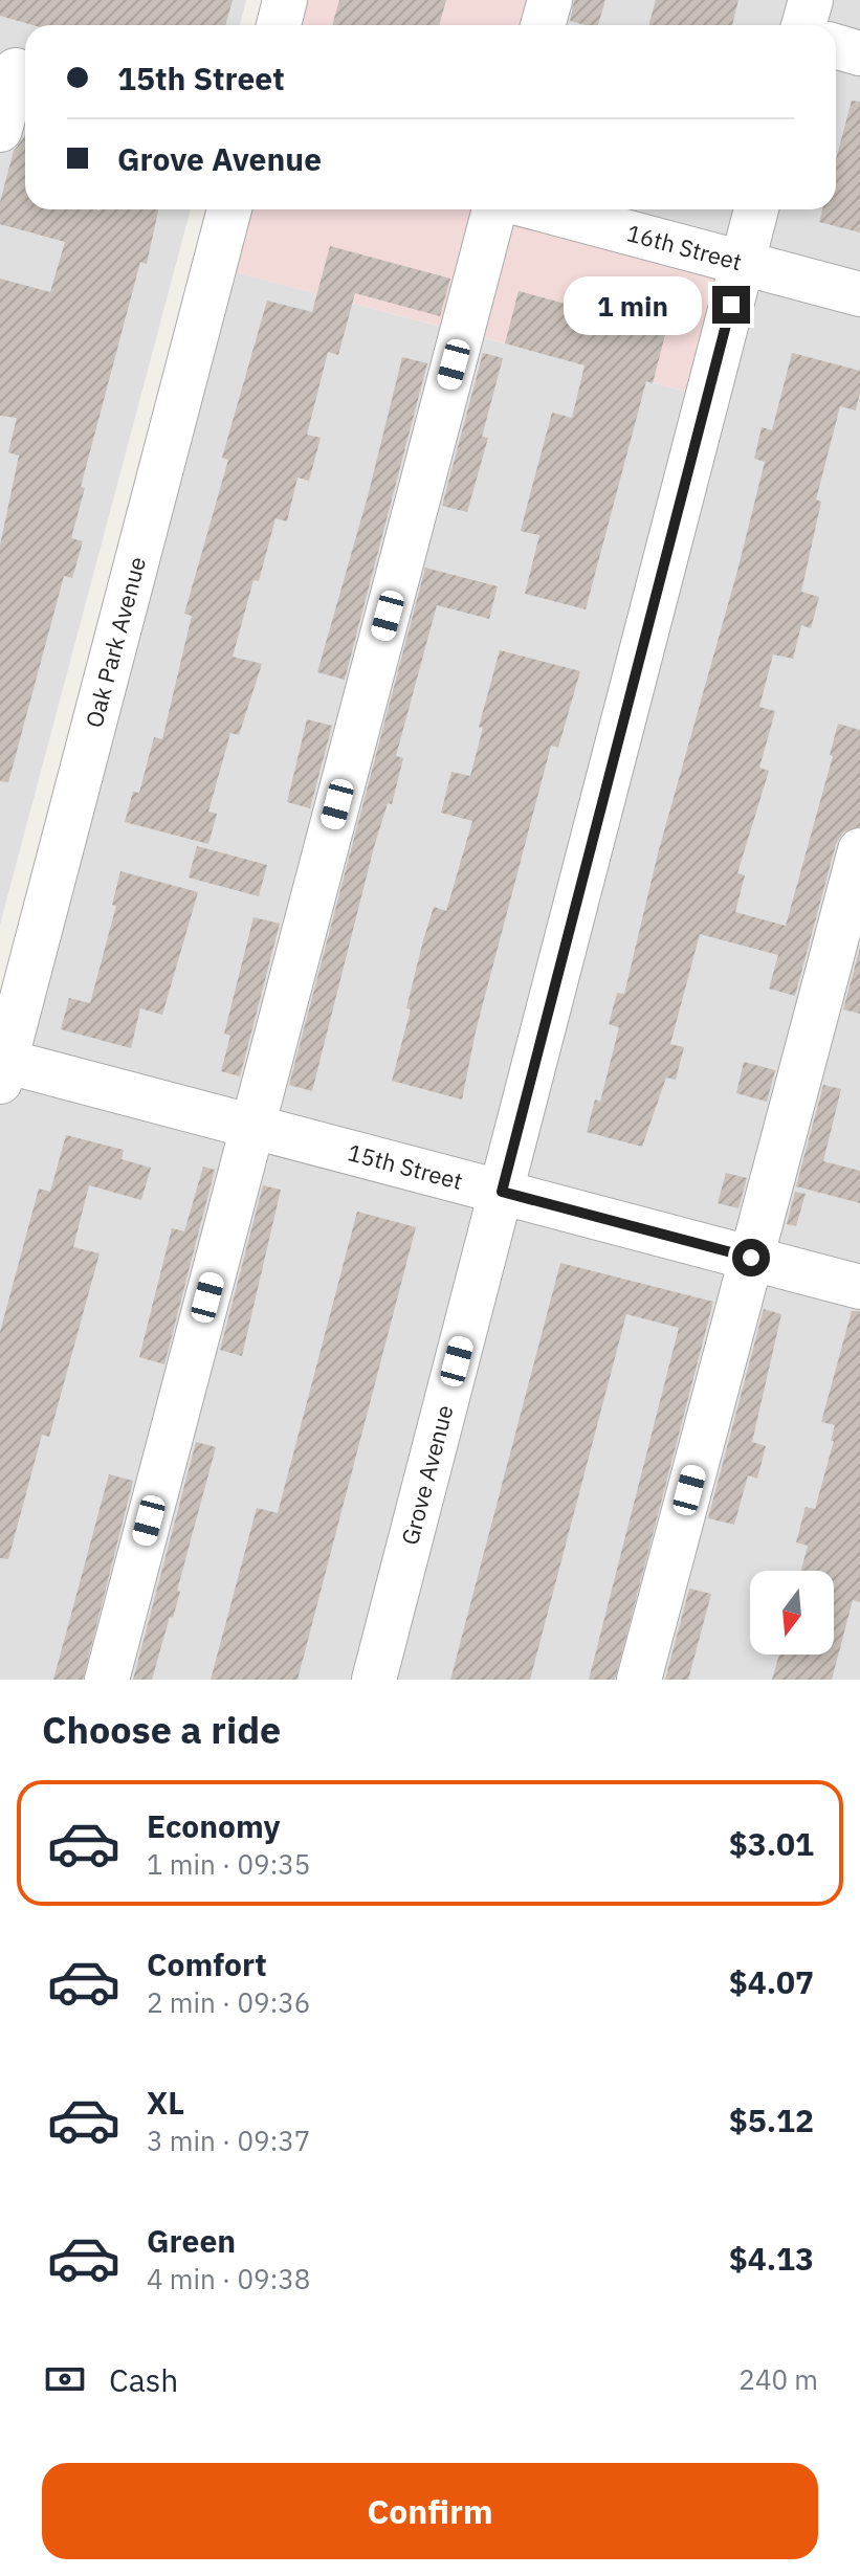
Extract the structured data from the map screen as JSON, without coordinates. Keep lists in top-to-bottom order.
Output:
{
  "streets": {
    "street": [
      "16th Street",
      "Oak Park Avenue",
      "15th Street",
      "Grove Avenue"
    ]
  },
  "crossings": [
    ["16th Street", "Grove Avenue"],
    ["Oak Park Avenue", "15th Street"],
    ["15th Street", "Grove Avenue"]
  ],
  "north": "bottom",
  "page": {
    "banner": ["15th Street", "Grove Avenue"],
    "bubble": "1 min",
    "heading": "Choose a ride",
    "list": [
      {
        "name": "Economy",
        "note": "1 min · 09:35",
        "value": "$3.01"
      },
      {
        "name": "Comfort",
        "note": "2 min · 09:36",
        "value": "$4.07"
      },
      {
        "name": "XL",
        "note": "3 min · 09:37",
        "value": "$5.12"
      },
      {
        "name": "Green",
        "note": "4 min · 09:38",
        "value": "$4.13"
      }
    ],
    "pay": ["Cash", "240 m"],
    "buttons": "Confirm"
  }
}
